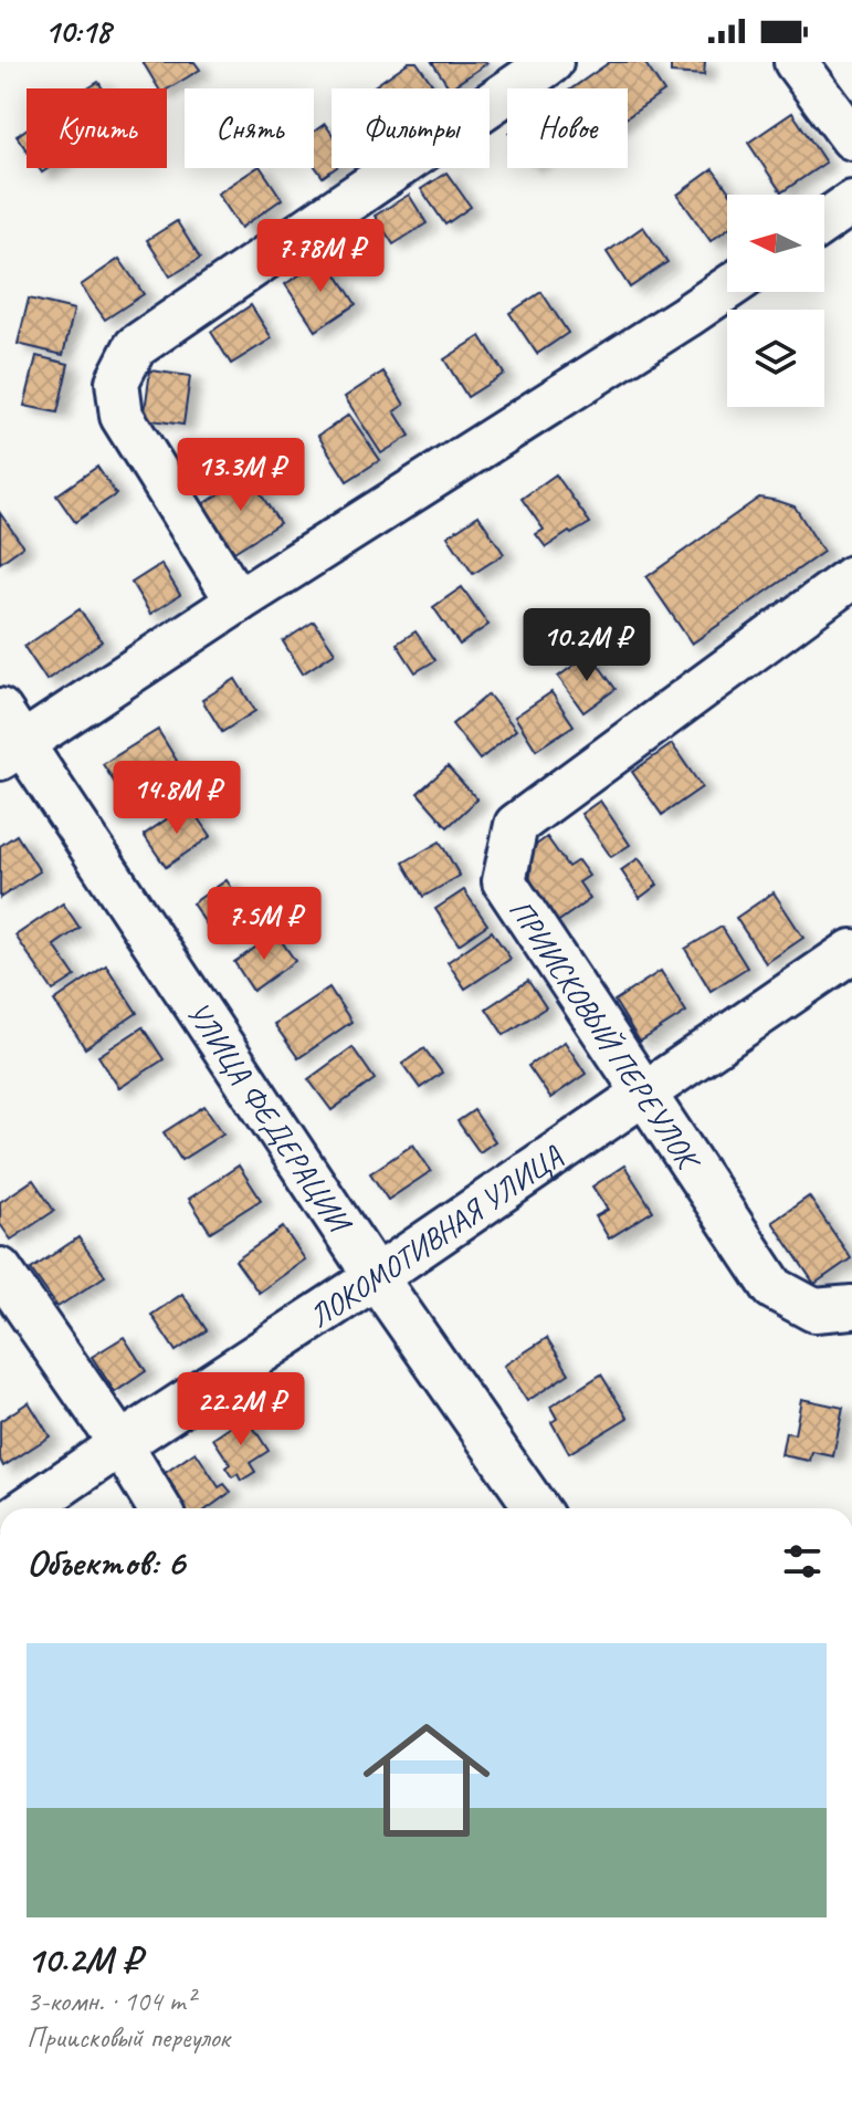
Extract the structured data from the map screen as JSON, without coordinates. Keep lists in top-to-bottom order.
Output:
{
  "streets": {
    "street": ["ПРИИСКОВЫЙ ПЕРЕУЛОК", "УЛИЦА ФЕДЕРАЦИИ", "ЛОКОМОТИВНАЯ УЛИЦА"]
  },
  "crossings": [
    ["ПРИИСКОВЫЙ ПЕРЕУЛОК", "ЛОКОМОТИВНАЯ УЛИЦА"],
    ["УЛИЦА ФЕДЕРАЦИИ", "ЛОКОМОТИВНАЯ УЛИЦА"]
  ],
  "north": "left",
  "page": {
    "status": "10:18",
    "chip": [
      "Купить",
      "Снять",
      "Фильтры",
      "Новое"
    ],
    "price": [
      "7.78M ₽",
      "13.3M ₽",
      "10.2M ₽",
      "14.8M ₽",
      "7.5M ₽",
      "22.2M ₽"
    ],
    "heading": "Объектов: 6",
    "list": [
      {
        "name": "10.2M ₽",
        "note": "3-комн. · 104 m² · Приисковый переулок"
      }
    ]
  }
}
